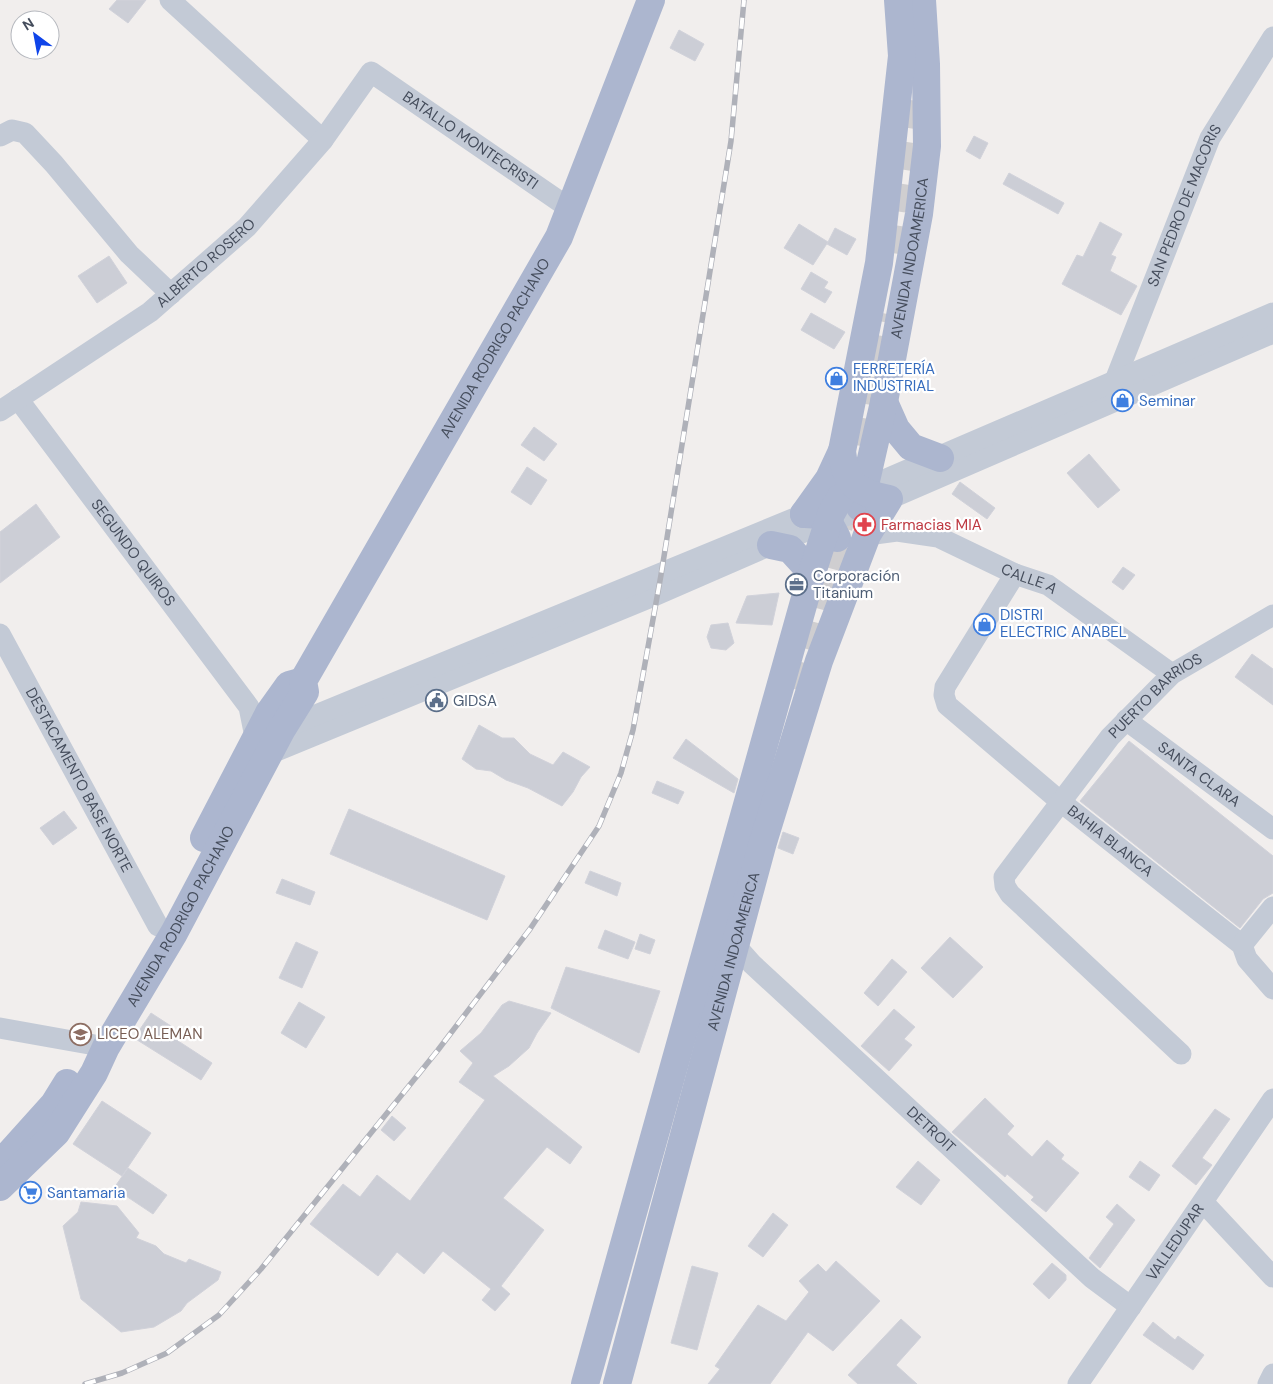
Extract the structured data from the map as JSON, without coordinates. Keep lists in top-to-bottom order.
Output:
{
  "streets": {
    "main road": ["AVENIDA INDOAMERICA", "AVENIDA RODRIGO PACHANO"],
    "street": [
      "BATALLO MONTECRISTI",
      "SAN PEDRO DE MACORIS",
      "ALBERTO ROSERO",
      "SEGUNDO QUIROS",
      "CALLE A",
      "PUERTO BARRIOS",
      "SANTA CLARA",
      "DESTACAMENTO BASE NORTE",
      "BAHIA BLANCA",
      "DETROIT",
      "VALLEDUPAR"
    ]
  },
  "crossings": [
    ["BATALLO MONTECRISTI", "ALBERTO ROSERO"],
    ["BATALLO MONTECRISTI", "AVENIDA RODRIGO PACHANO"],
    ["AVENIDA INDOAMERICA", "CALLE A"],
    ["AVENIDA INDOAMERICA", "DETROIT"],
    ["ALBERTO ROSERO", "SEGUNDO QUIROS"],
    ["AVENIDA RODRIGO PACHANO", "SEGUNDO QUIROS"],
    ["AVENIDA RODRIGO PACHANO", "DESTACAMENTO BASE NORTE"],
    ["CALLE A", "PUERTO BARRIOS"],
    ["CALLE A", "BAHIA BLANCA"],
    ["PUERTO BARRIOS", "SANTA CLARA"],
    ["PUERTO BARRIOS", "BAHIA BLANCA"],
    ["DETROIT", "VALLEDUPAR"]
  ],
  "places": {
    "shop": ["FERRETERÍA INDUSTRIAL", "Seminar", "DISTRI ELECTRIC ANABEL"],
    "pharmacy": ["Farmacias MIA"],
    "office": ["Corporación Titanium"],
    "public building": ["GIDSA"],
    "school or university": ["LICEO ALEMAN"],
    "supermarket": ["Santamaria"]
  },
  "north": "top left"
}
